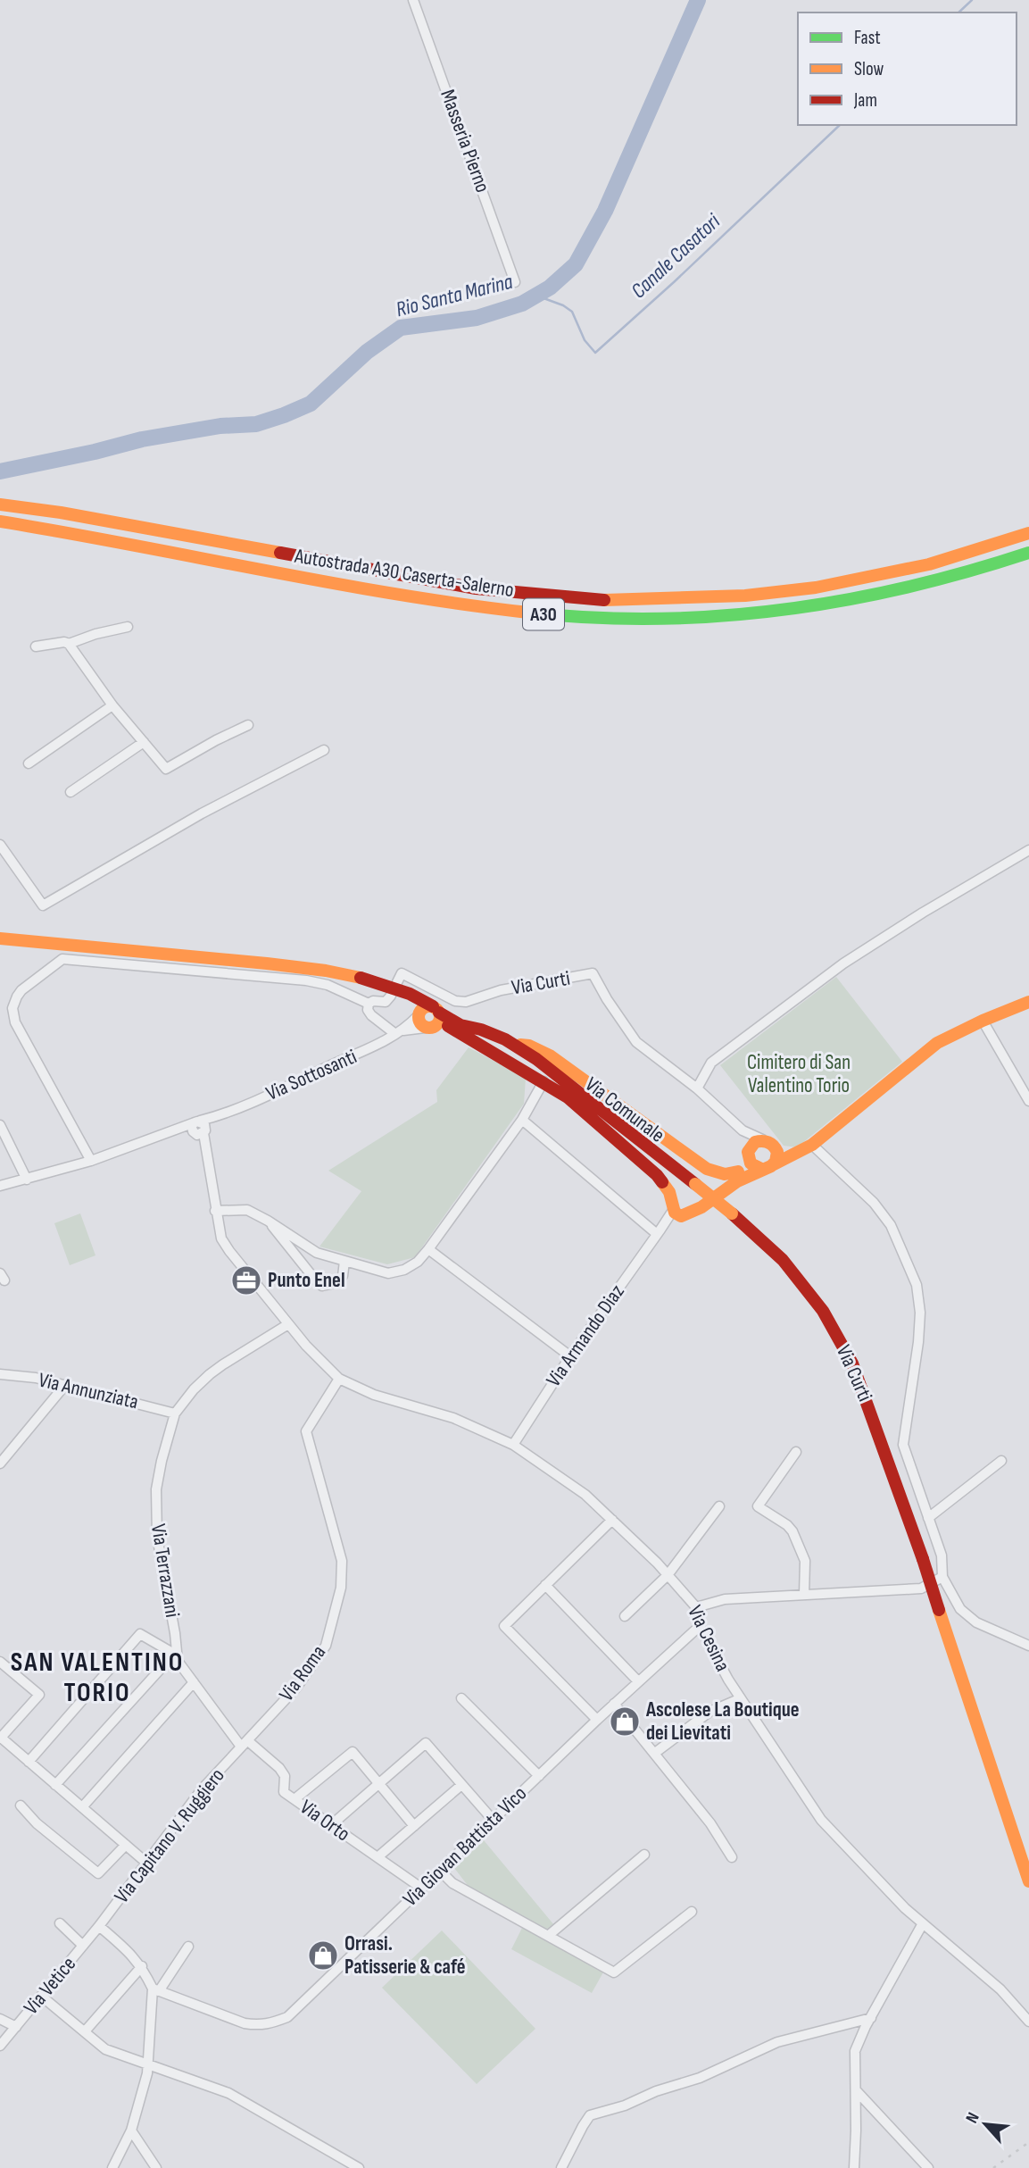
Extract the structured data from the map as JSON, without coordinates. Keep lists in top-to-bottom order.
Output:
{
  "streets": {
    "main road": [
      "Autostrada A30 Caserta-Salerno",
      "A30",
      "Via Curti",
      "Via Comunale"
    ],
    "street": [
      "Masseria Pierno",
      "Via Sottosanti",
      "Via Armando Diaz",
      "Via Annunziata",
      "Via Terrazzani",
      "Via Cesina",
      "Via Roma",
      "Via Orto",
      "Via Capitano V. Ruggiero",
      "Via Giovan Battista Vico",
      "Via Vetice"
    ]
  },
  "crossings": [
    ["Via Curti", "Via Sottosanti"],
    ["Via Curti", "Via Comunale"],
    ["Via Curti", "Via Armando Diaz"],
    ["Via Sottosanti", "Via Cesina"],
    ["Via Armando Diaz", "Via Cesina"],
    ["Via Annunziata", "Via Terrazzani"],
    ["Via Terrazzani", "Via Roma"],
    ["Via Terrazzani", "Via Orto"],
    ["Via Terrazzani", "Via Capitano V. Ruggiero"],
    ["Via Cesina", "Via Roma"],
    ["Via Cesina", "Via Giovan Battista Vico"],
    ["Via Roma", "Via Orto"],
    ["Via Roma", "Via Capitano V. Ruggiero"],
    ["Via Orto", "Via Capitano V. Ruggiero"],
    ["Via Orto", "Via Giovan Battista Vico"],
    ["Via Capitano V. Ruggiero", "Via Vetice"]
  ],
  "districts": ["SAN VALENTINO TORIO"],
  "water": ["Canale Casatori", "Rio Santa Marina"],
  "parks": ["Cimitero di San Valentino Torio"],
  "places": {
    "office": ["Punto Enel"],
    "shop": ["Ascolese La Boutique dei Lievitati", "Orrasi. Patisserie & café"]
  },
  "legend": ["Fast", "Slow", "Jam"],
  "north": "top left"
}
